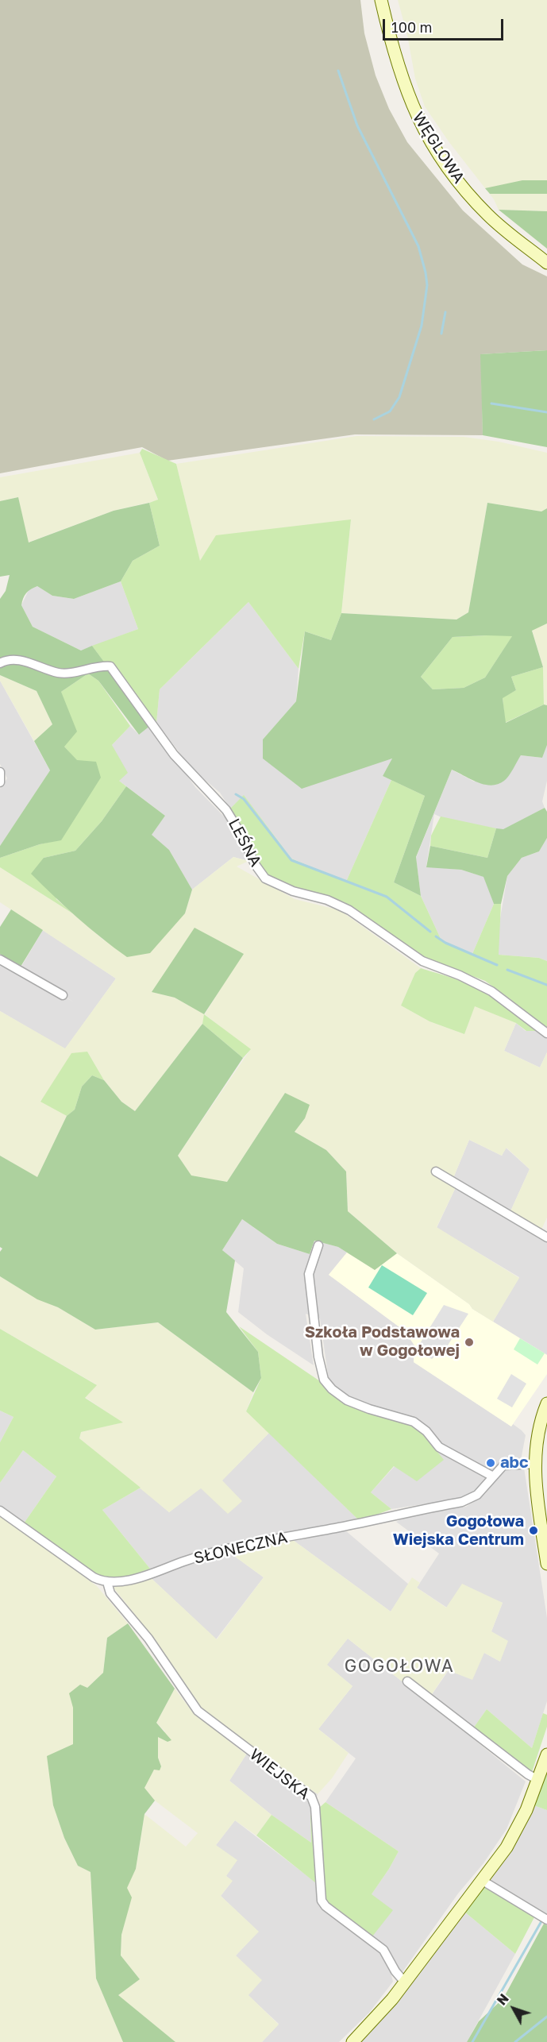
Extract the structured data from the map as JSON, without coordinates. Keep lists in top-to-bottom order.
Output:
{
  "streets": {
    "street": [
      "WĘGLOWA",
      "LEŚNA",
      "SŁONECZNA",
      "WIEJSKA"
    ]
  },
  "crossings": [
    ["SŁONECZNA", "WIEJSKA"]
  ],
  "districts": ["GOGOŁOWA"],
  "places": ["Szkoła Podstawowa w Gogołowej", "abc", "Gogołowa Wiejska Centrum"],
  "scale_bar": "100 m",
  "north": "top left"
}
